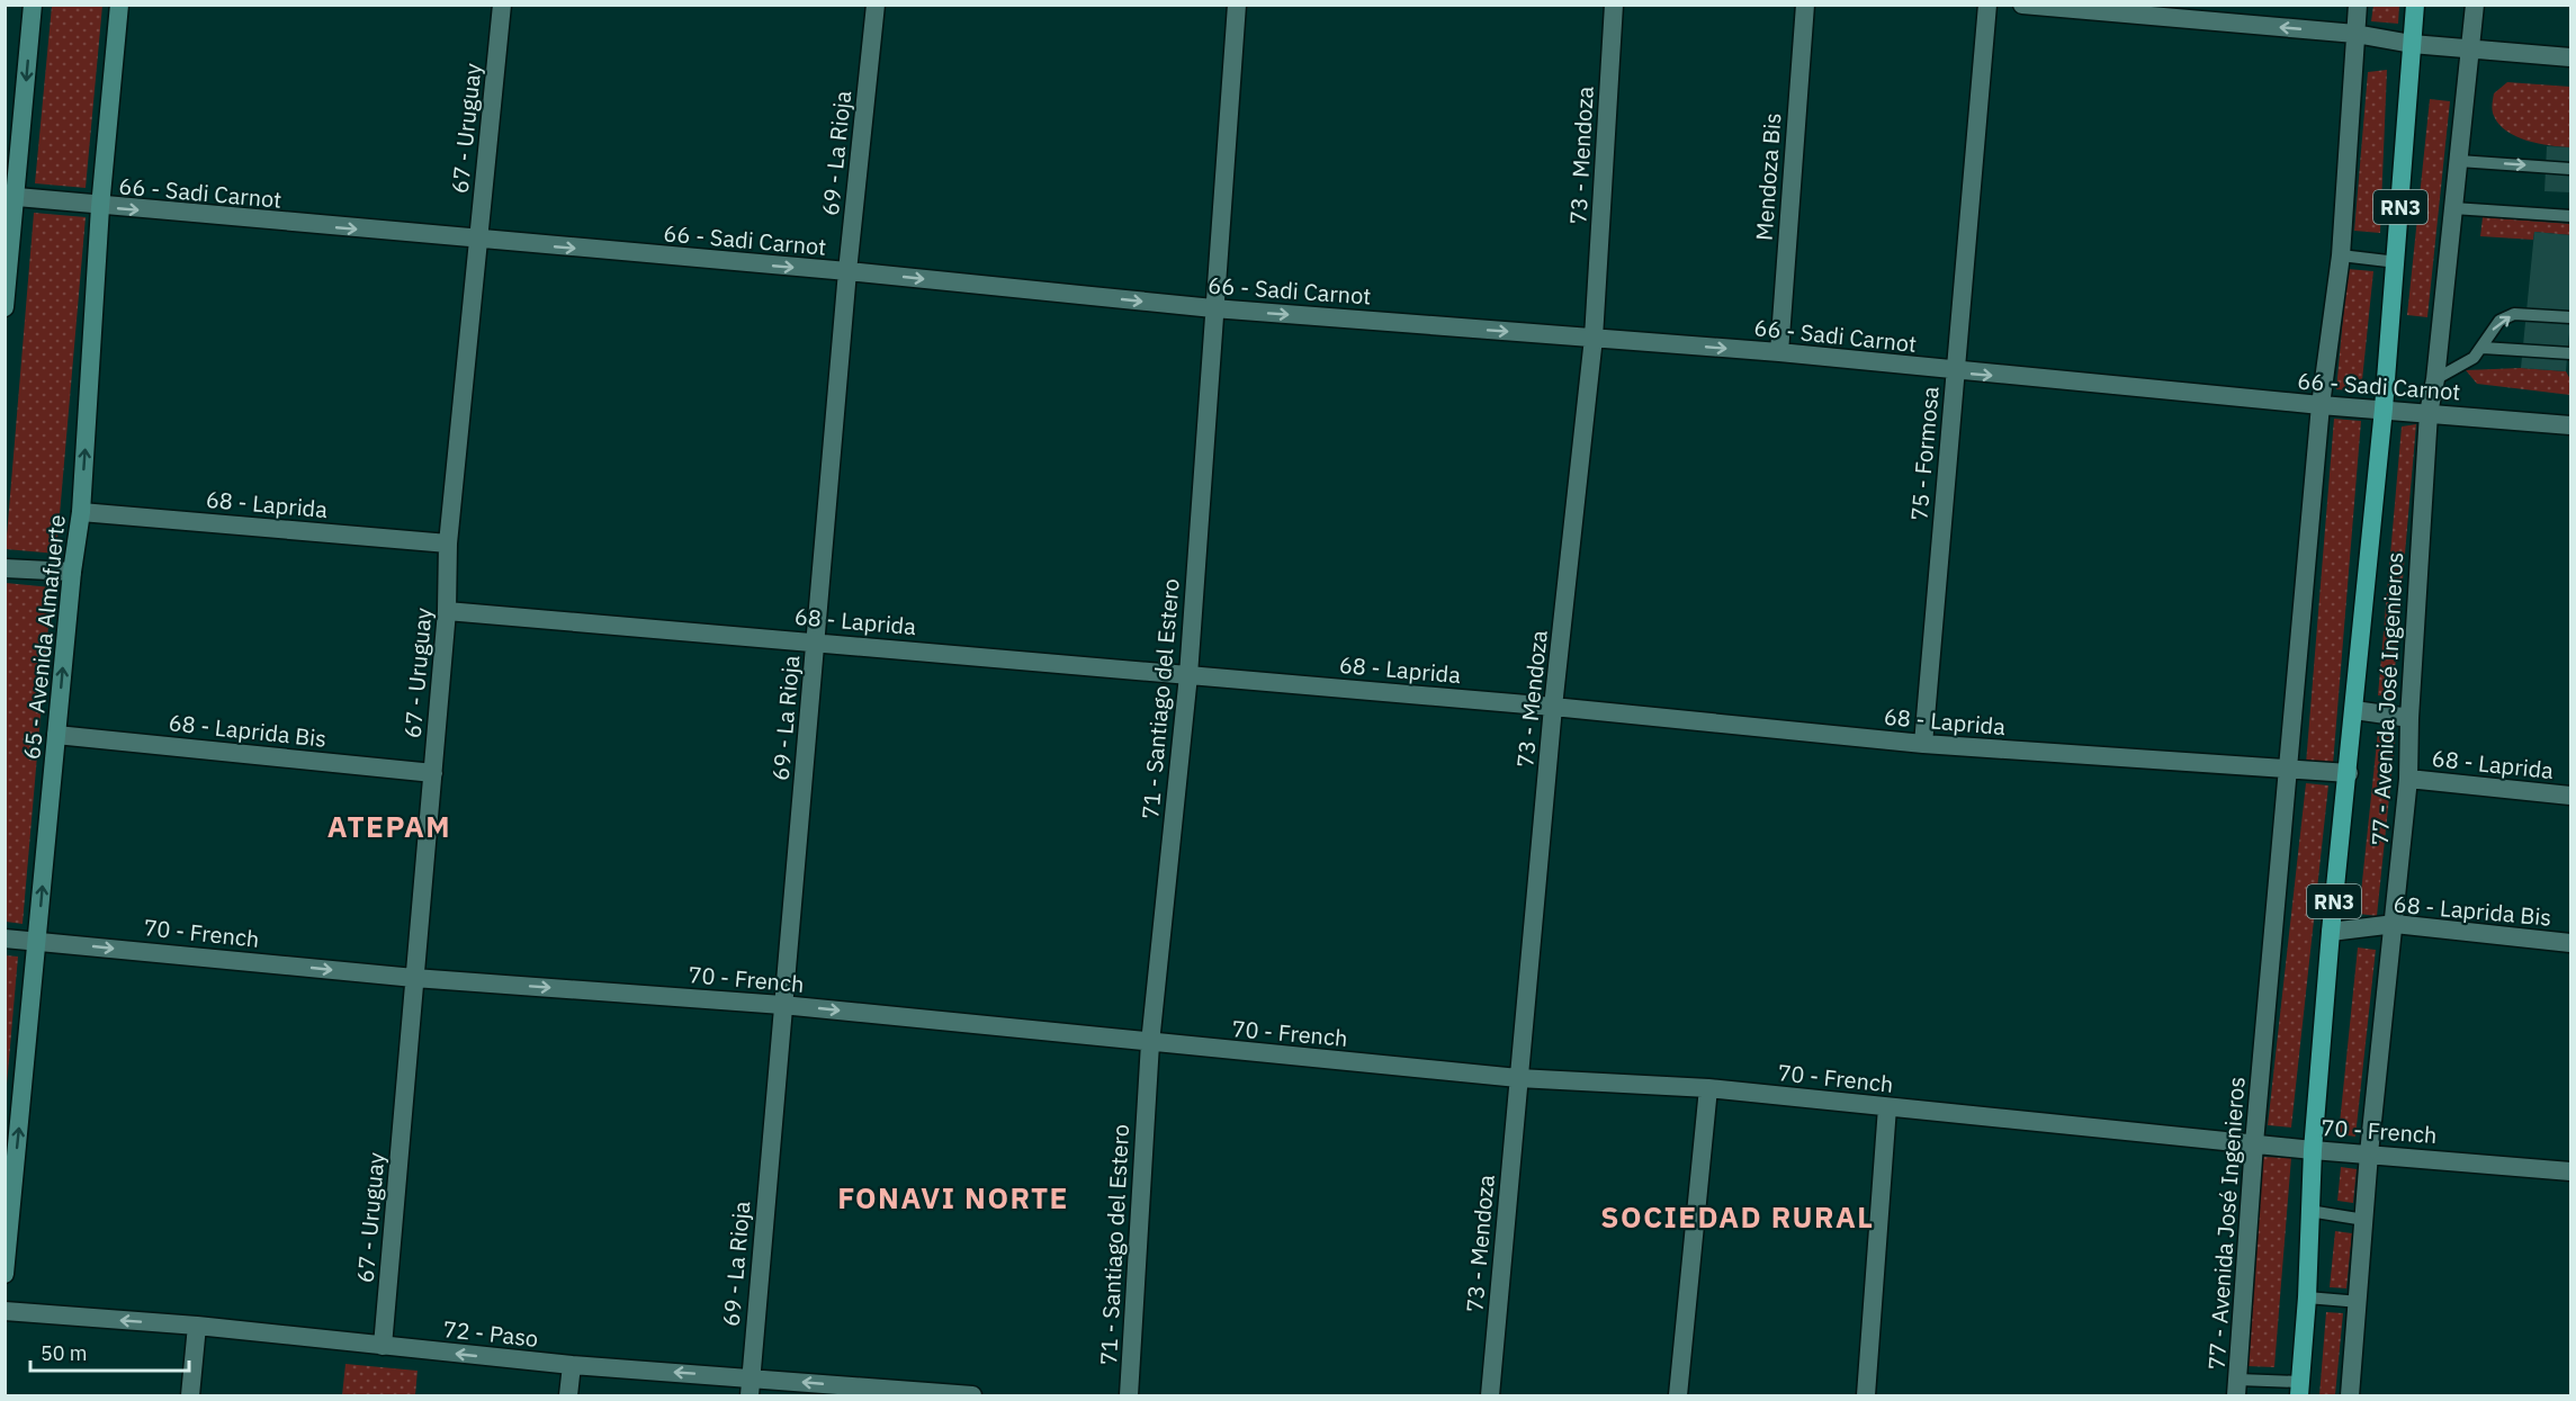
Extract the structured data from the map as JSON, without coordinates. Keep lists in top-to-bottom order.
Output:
{
  "streets": {
    "highway": ["RN3", "77 - Avenida José Ingenieros"],
    "main road": ["65 - Avenida Almafuerte"],
    "street": [
      "67 - Uruguay",
      "69 - La Rioja",
      "73 - Mendoza",
      "Mendoza Bis",
      "66 - Sadi Carnot",
      "75 - Formosa",
      "68 - Laprida",
      "71 - Santiago del Estero",
      "68 - Laprida Bis",
      "70 - French",
      "72 - Paso"
    ]
  },
  "crossings": [
    ["67 - Uruguay", "66 - Sadi Carnot"],
    ["67 - Uruguay", "68 - Laprida"],
    ["67 - Uruguay", "68 - Laprida Bis"],
    ["67 - Uruguay", "70 - French"],
    ["67 - Uruguay", "72 - Paso"],
    ["69 - La Rioja", "66 - Sadi Carnot"],
    ["69 - La Rioja", "68 - Laprida"],
    ["69 - La Rioja", "70 - French"],
    ["69 - La Rioja", "72 - Paso"],
    ["73 - Mendoza", "66 - Sadi Carnot"],
    ["73 - Mendoza", "68 - Laprida"],
    ["73 - Mendoza", "70 - French"],
    ["Mendoza Bis", "66 - Sadi Carnot"],
    ["66 - Sadi Carnot", "75 - Formosa"],
    ["66 - Sadi Carnot", "65 - Avenida Almafuerte"],
    ["66 - Sadi Carnot", "71 - Santiago del Estero"],
    ["66 - Sadi Carnot", "77 - Avenida José Ingenieros"],
    ["75 - Formosa", "68 - Laprida"],
    ["68 - Laprida", "65 - Avenida Almafuerte"],
    ["68 - Laprida", "71 - Santiago del Estero"],
    ["68 - Laprida", "77 - Avenida José Ingenieros"],
    ["65 - Avenida Almafuerte", "68 - Laprida Bis"],
    ["65 - Avenida Almafuerte", "70 - French"],
    ["71 - Santiago del Estero", "70 - French"],
    ["77 - Avenida José Ingenieros", "68 - Laprida Bis"],
    ["77 - Avenida José Ingenieros", "70 - French"]
  ],
  "one_way": [
    "66 - Sadi Carnot",
    "65 - Avenida Almafuerte",
    "70 - French",
    "72 - Paso"
  ],
  "districts": ["ATEPAM", "FONAVI NORTE", "SOCIEDAD RURAL"],
  "scale_bar": "50 m"
}
